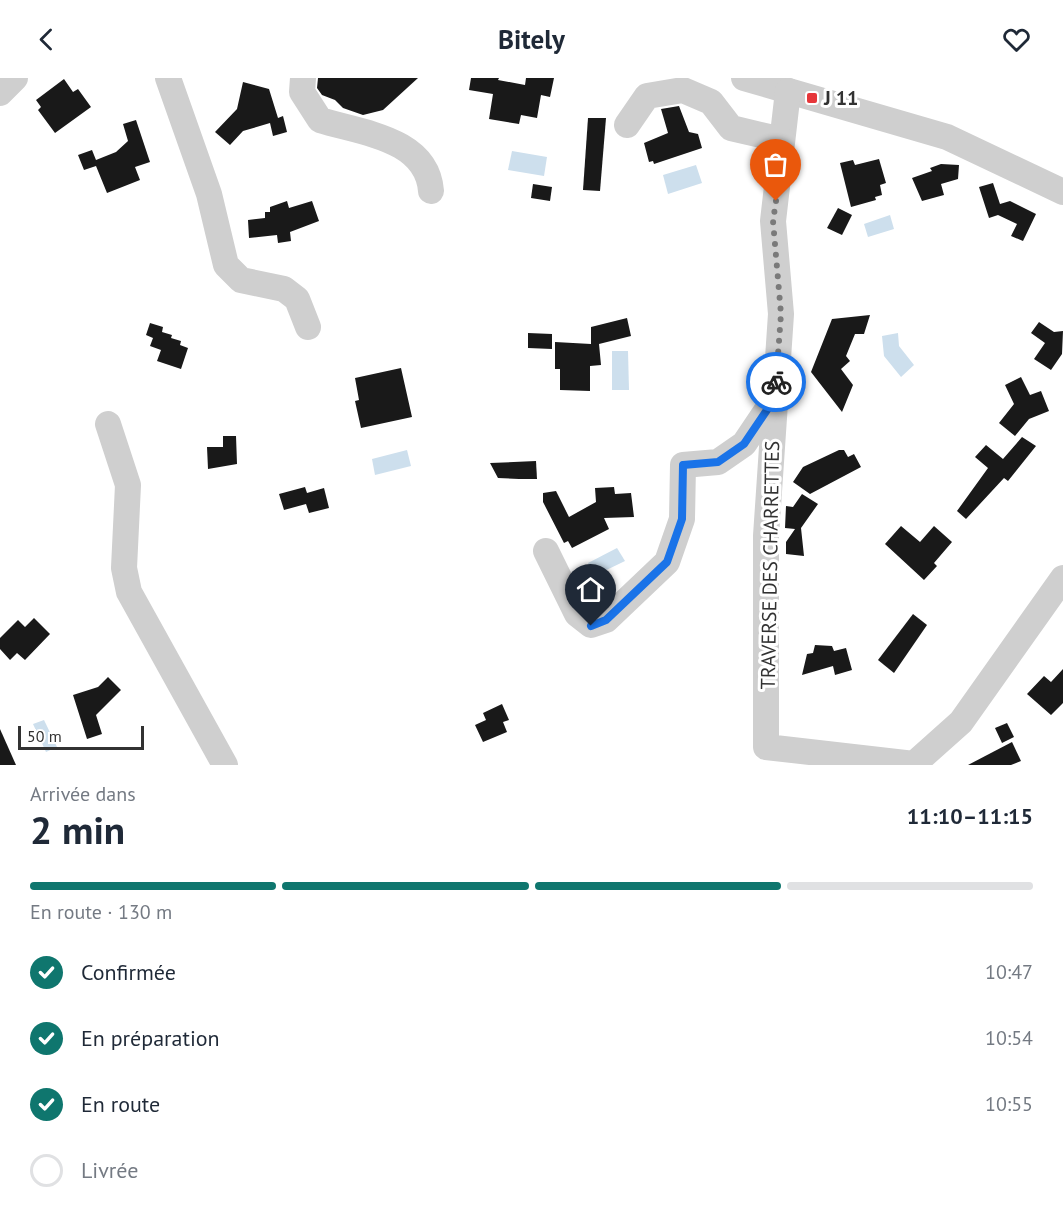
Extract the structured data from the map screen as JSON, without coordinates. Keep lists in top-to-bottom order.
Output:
{
  "streets": {
    "street": ["TRAVERSE DES CHARRETTES"]
  },
  "places": {
    "transit": ["J 11"]
  },
  "scale_bar": "50 m",
  "page": {
    "header": "Bitely",
    "scale": "50 m",
    "heading": ["2 min", "Arrivée dans", "11:10–11:15"],
    "bar": "En route · 130 m",
    "list": [
      ["Confirmée", "10:47"],
      ["En préparation", "10:54"],
      ["En route", "10:55"],
      "Livrée"
    ]
  }
}
